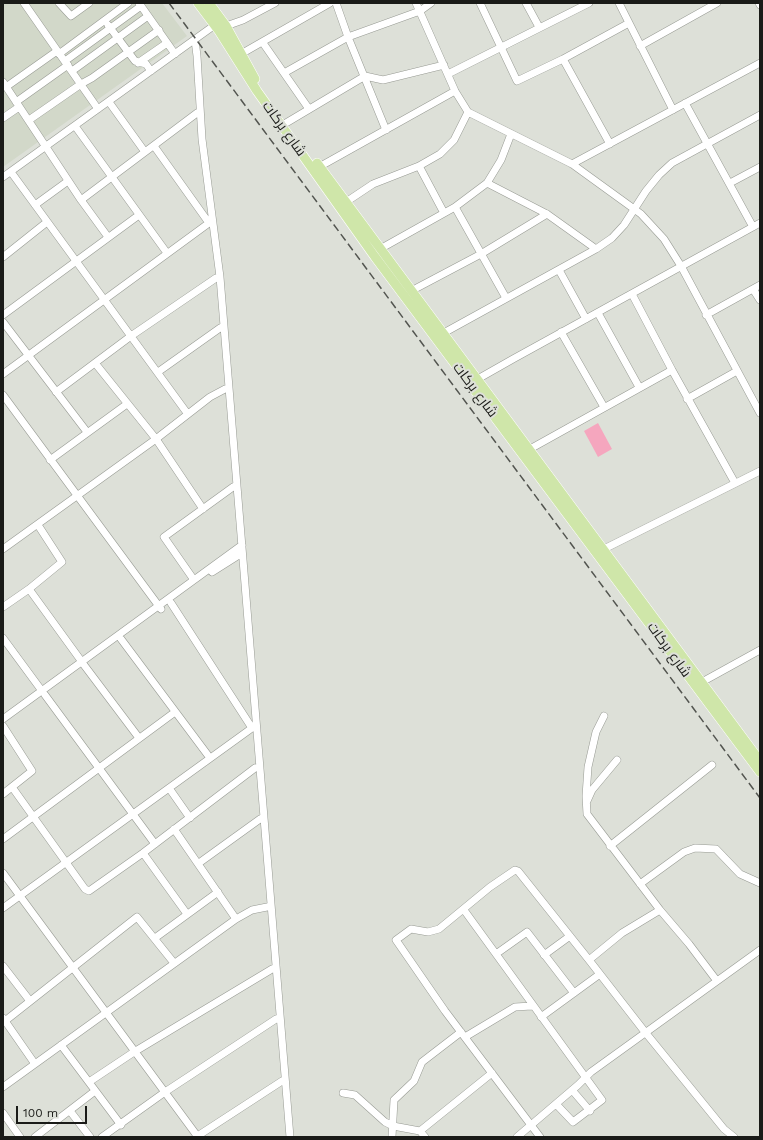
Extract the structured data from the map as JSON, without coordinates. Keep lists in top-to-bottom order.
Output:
{
  "streets": {
    "main road": ["شارع بركات"]
  },
  "scale_bar": "100 m"
}
